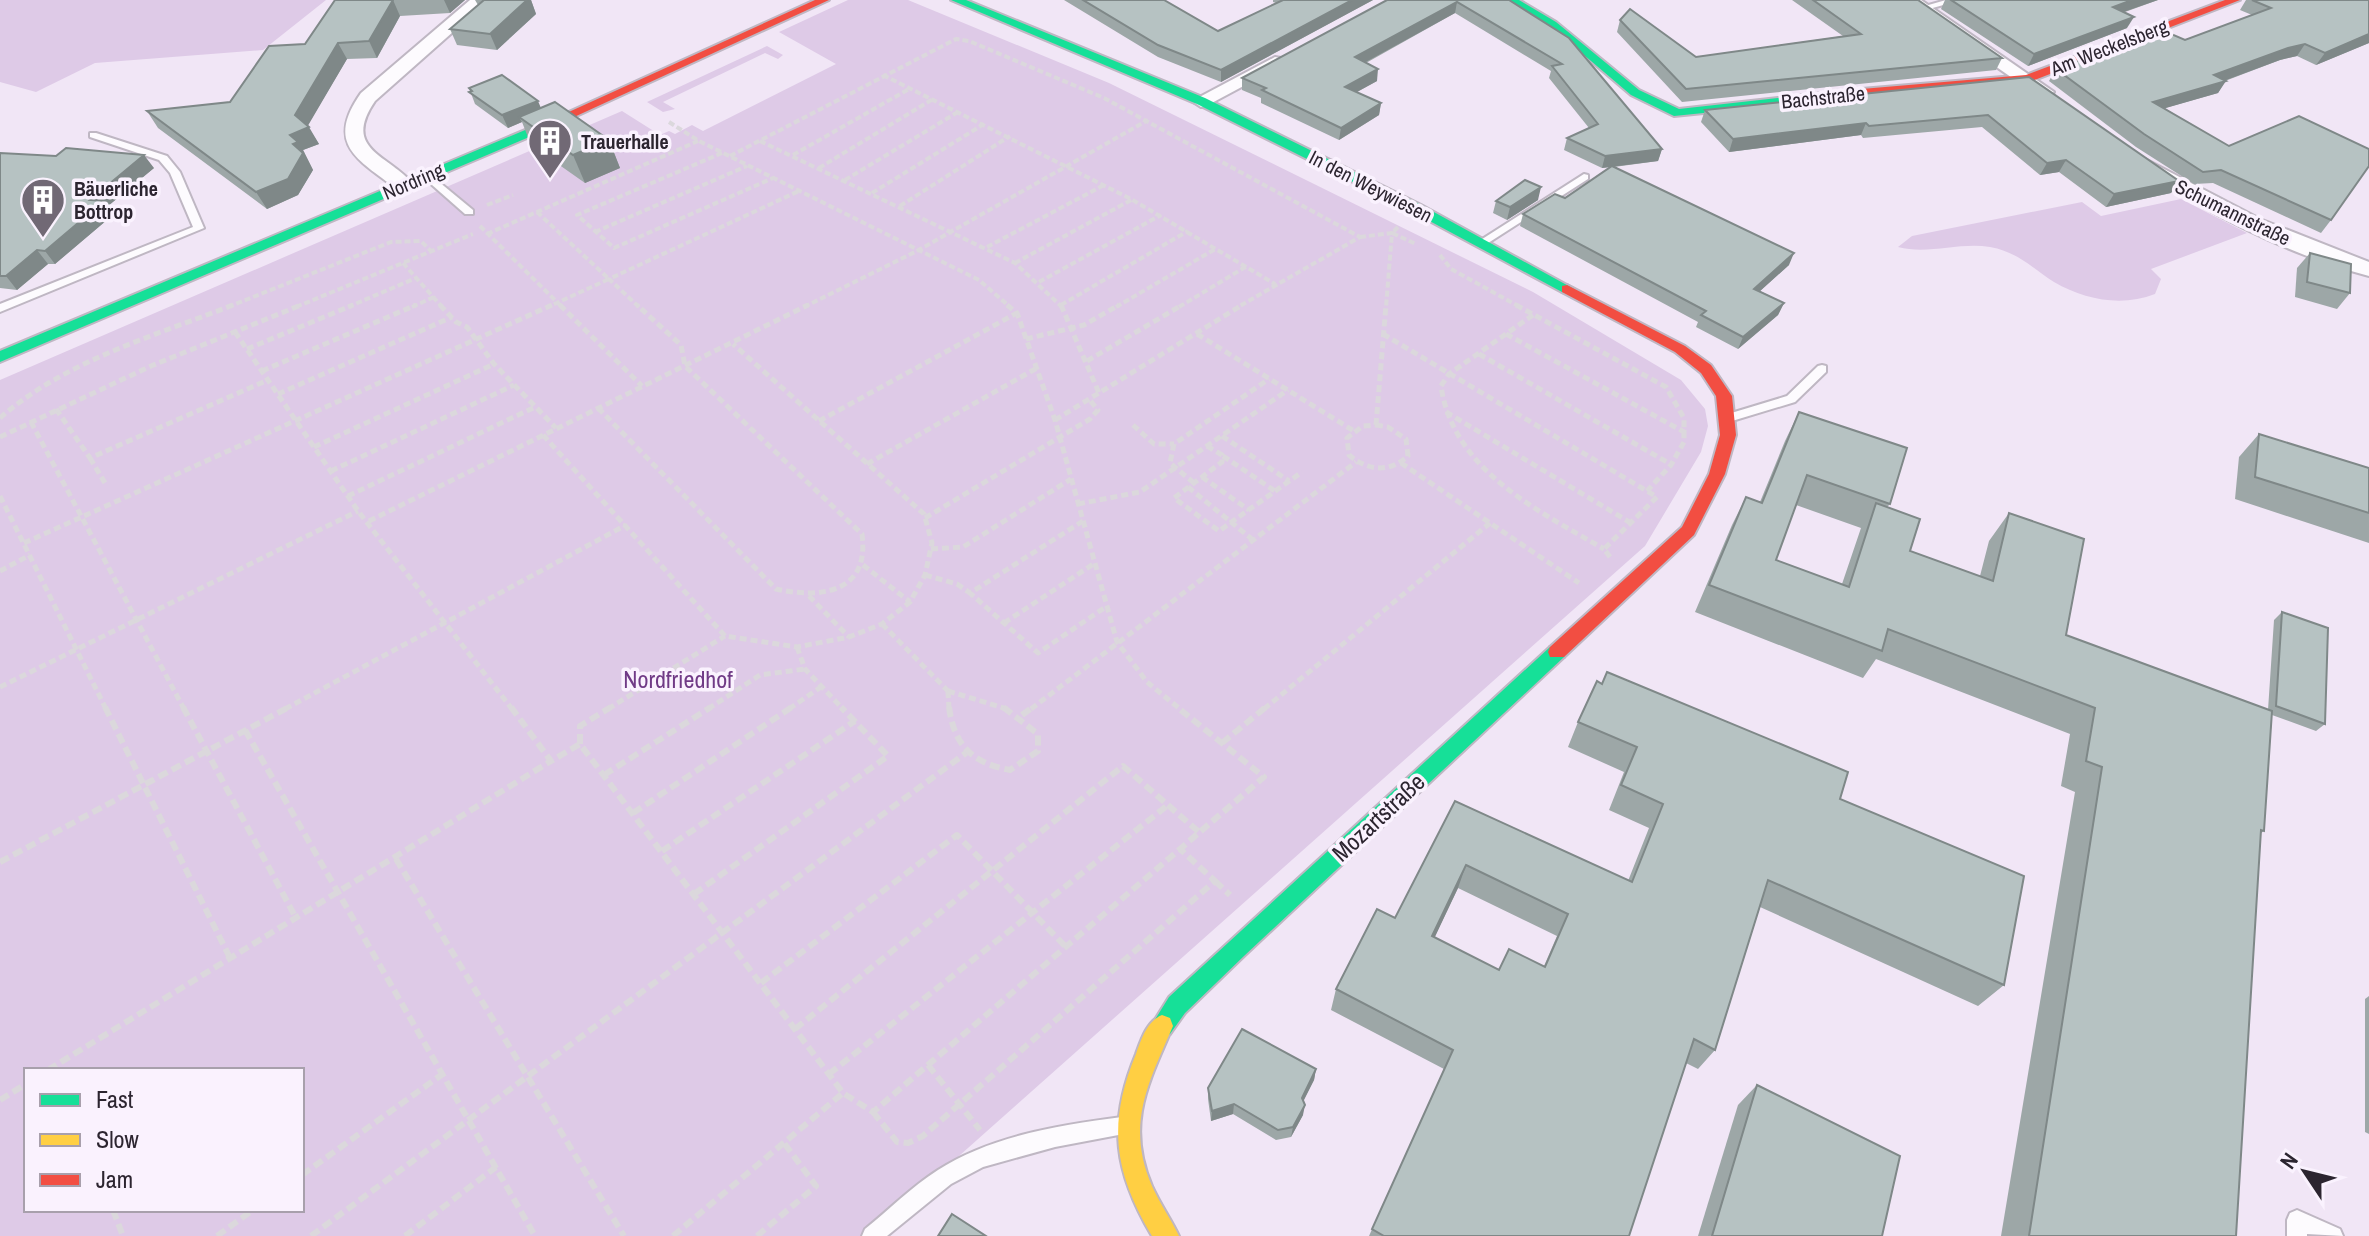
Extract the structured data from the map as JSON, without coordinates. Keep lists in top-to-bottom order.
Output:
{
  "streets": {
    "street": [
      "Am Weckelsberg",
      "Bachstraße",
      "Nordring",
      "In den Weywiesen",
      "Schumannstraße",
      "Mozartstraße"
    ]
  },
  "crossings": [
    ["Am Weckelsberg", "Bachstraße"],
    ["In den Weywiesen", "Mozartstraße"]
  ],
  "parks": ["Nordfriedhof"],
  "places": {
    "building": ["Trauerhalle", "Bäuerliche Bottrop"]
  },
  "legend": ["Fast", "Slow", "Jam"],
  "north": "top left"
}
